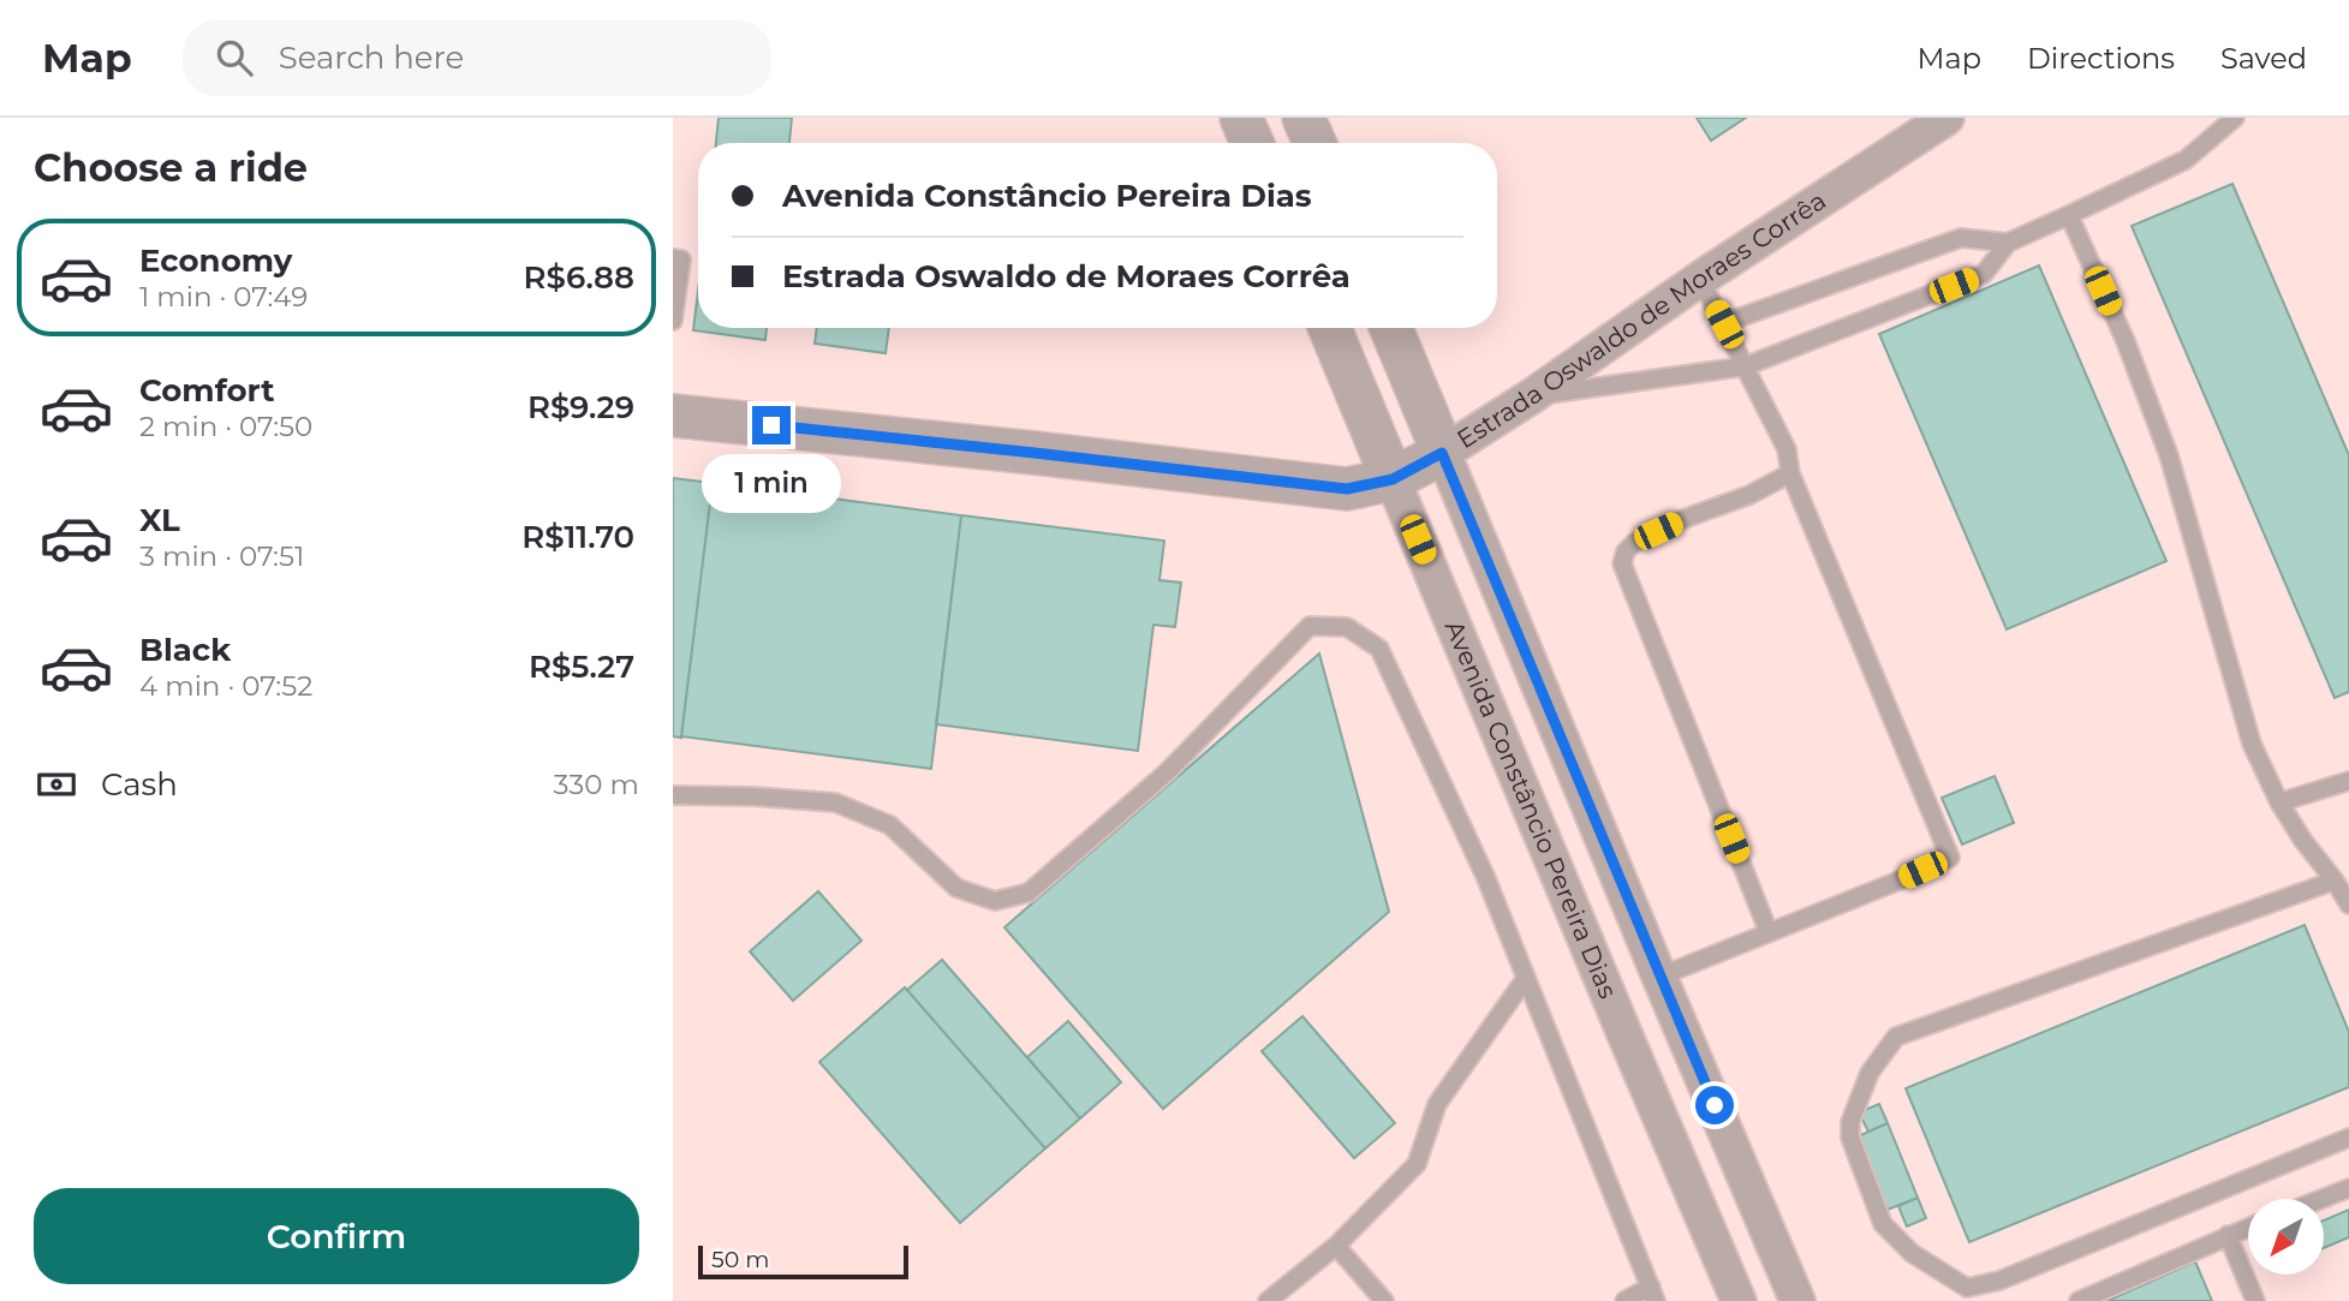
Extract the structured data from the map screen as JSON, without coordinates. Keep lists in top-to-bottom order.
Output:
{
  "streets": {
    "street": ["Estrada Oswaldo de Moraes Corrêa", "Avenida Constâncio Pereira Dias"]
  },
  "crossings": [
    ["Estrada Oswaldo de Moraes Corrêa", "Avenida Constâncio Pereira Dias"]
  ],
  "scale_bar": "50 m",
  "north": "bottom left",
  "page": {
    "header": "Map",
    "search": "Search here",
    "nav": ["Map", "Directions", "Saved"],
    "heading": "Choose a ride",
    "banner": ["Avenida Constâncio Pereira Dias", "Estrada Oswaldo de Moraes Corrêa"],
    "list": [
      {
        "name": "Economy",
        "note": "1 min · 07:49",
        "value": "R$6.88"
      },
      {
        "name": "Comfort",
        "note": "2 min · 07:50",
        "value": "R$9.29"
      },
      {
        "name": "XL",
        "note": "3 min · 07:51",
        "value": "R$11.70"
      },
      {
        "name": "Black",
        "note": "4 min · 07:52",
        "value": "R$5.27"
      }
    ],
    "bubble": "1 min",
    "pay": ["Cash", "330 m"],
    "buttons": "Confirm",
    "scale": "50 m"
  }
}
